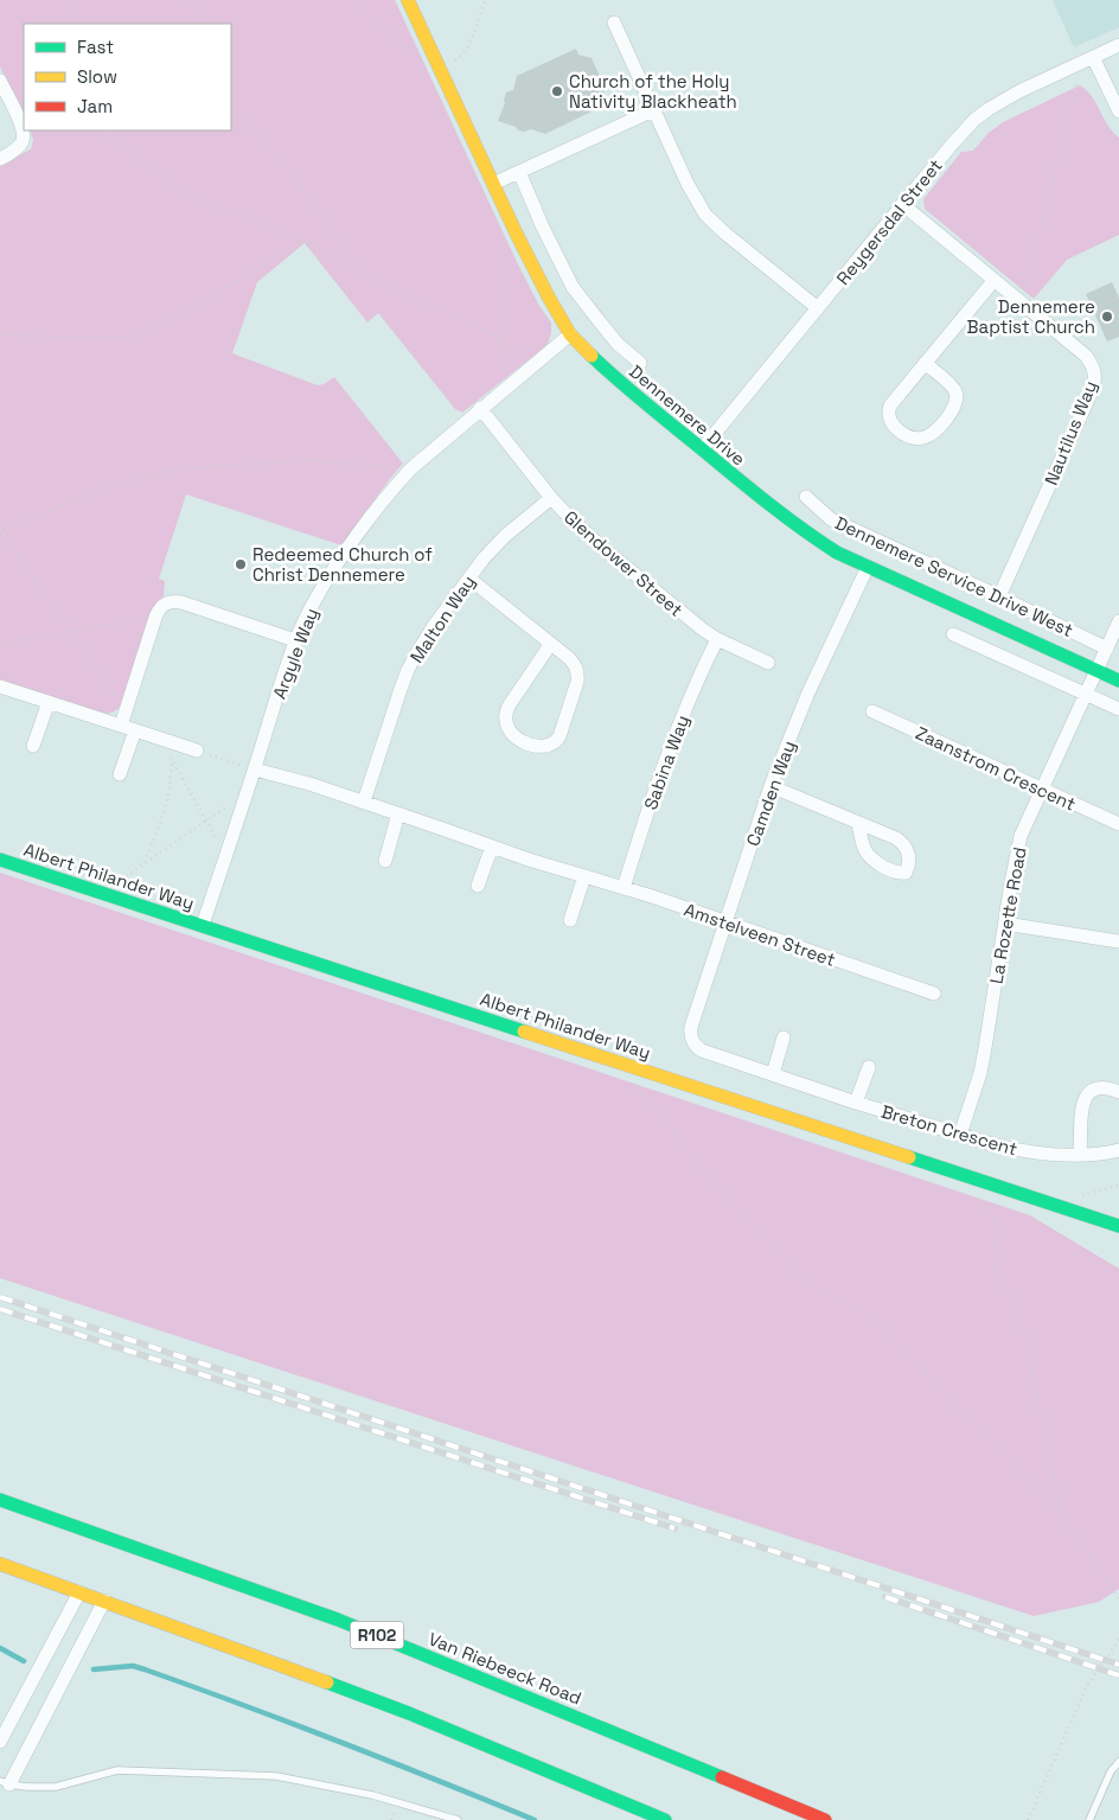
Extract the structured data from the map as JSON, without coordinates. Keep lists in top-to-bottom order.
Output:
{
  "streets": {
    "street": [
      "Reygersdal Street",
      "Dennemere Drive",
      "Nautilus Way",
      "Glendower Street",
      "Dennemere Service Drive West",
      "Malton Way",
      "Argyle Way",
      "Sabina Way",
      "Zaanstrom Crescent",
      "Camden Way",
      "Albert Philander Way",
      "La Rozette Road",
      "Amstelveen Street",
      "Breton Crescent",
      "R102",
      "Van Riebeeck Road"
    ]
  },
  "crossings": [
    ["Reygersdal Street", "Dennemere Drive"],
    ["Reygersdal Street", "Nautilus Way"],
    ["Dennemere Drive", "Argyle Way"],
    ["Dennemere Drive", "Camden Way"],
    ["Dennemere Drive", "La Rozette Road"],
    ["Nautilus Way", "Dennemere Service Drive West"],
    ["Glendower Street", "Malton Way"],
    ["Glendower Street", "Argyle Way"],
    ["Glendower Street", "Sabina Way"],
    ["Dennemere Service Drive West", "La Rozette Road"],
    ["Malton Way", "Amstelveen Street"],
    ["Argyle Way", "Albert Philander Way"],
    ["Argyle Way", "Amstelveen Street"],
    ["Sabina Way", "Amstelveen Street"],
    ["Zaanstrom Crescent", "La Rozette Road"],
    ["Camden Way", "Amstelveen Street"],
    ["Camden Way", "Breton Crescent"],
    ["La Rozette Road", "Breton Crescent"]
  ],
  "places": ["Church of the Holy Nativity Blackheath", "Dennemere Baptist Church", "Redeemed Church of Christ Dennemere"],
  "legend": ["Fast", "Slow", "Jam"]
}
